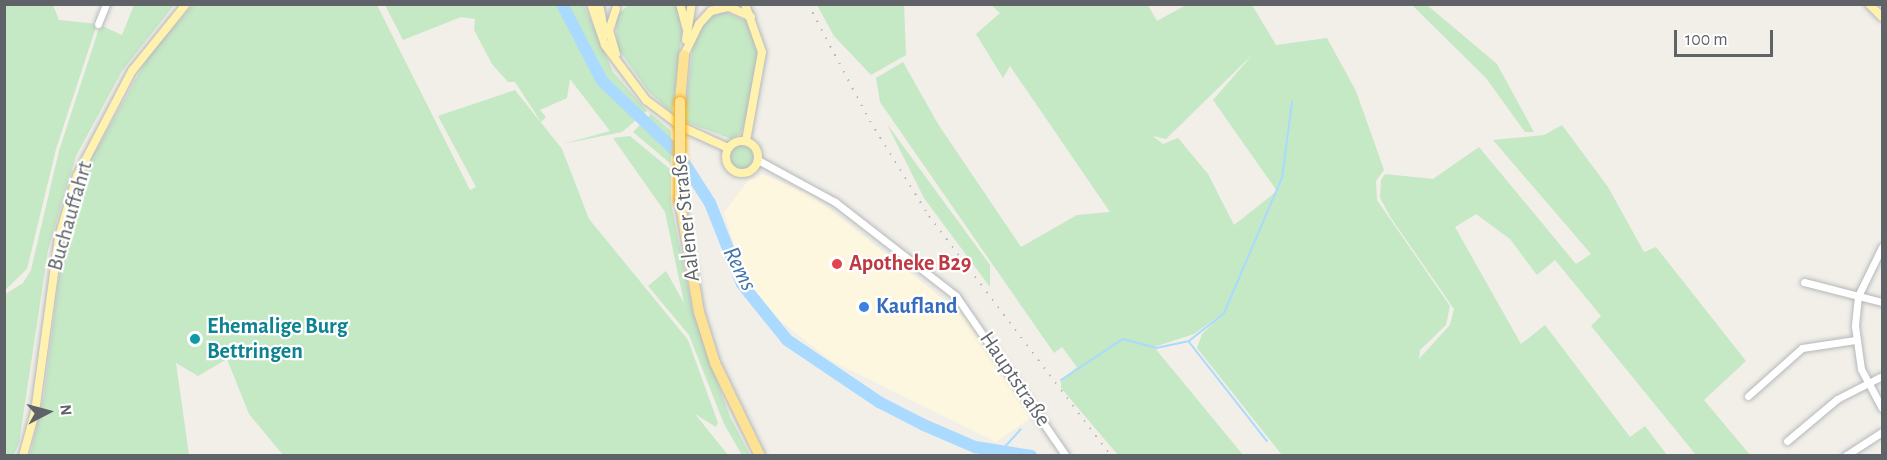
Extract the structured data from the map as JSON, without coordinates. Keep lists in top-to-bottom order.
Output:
{
  "streets": {
    "highway": ["Aalener Straße"],
    "main road": ["Buchauffahrt"],
    "street": ["Hauptstraße"]
  },
  "water": ["Rems"],
  "places": ["Apotheke B29", "Kaufland", "Ehemalige Burg Bettringen"],
  "scale_bar": "100 m",
  "north": "right"
}
